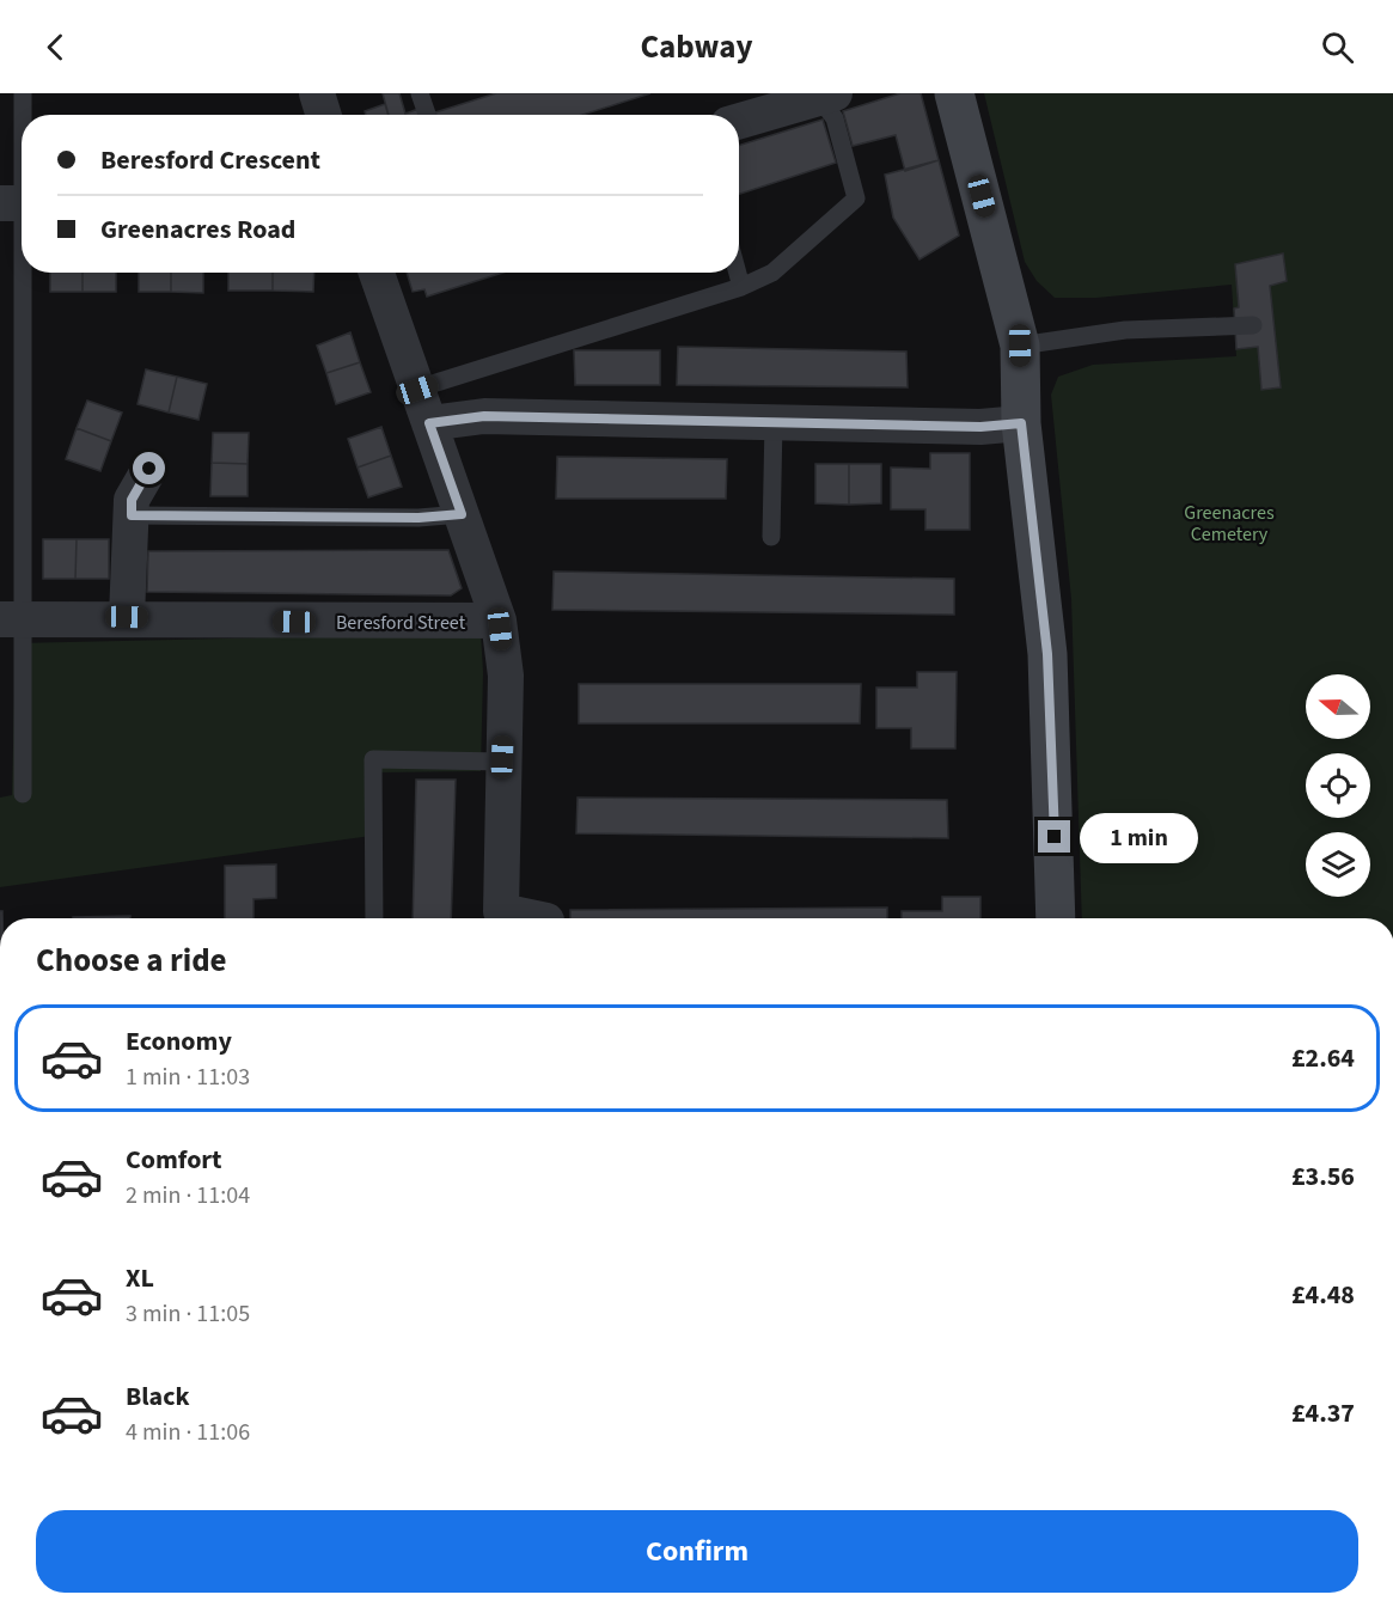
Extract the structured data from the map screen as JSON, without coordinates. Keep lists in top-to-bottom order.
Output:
{
  "streets": {
    "street": ["Beresford Street"]
  },
  "parks": ["Greenacres Cemetery"],
  "north": "left",
  "page": {
    "header": "Cabway",
    "banner": ["Beresford Crescent", "Greenacres Road"],
    "bubble": "1 min",
    "heading": "Choose a ride",
    "list": [
      {
        "name": "Economy",
        "note": "1 min · 11:03",
        "value": "£2.64"
      },
      {
        "name": "Comfort",
        "note": "2 min · 11:04",
        "value": "£3.56"
      },
      {
        "name": "XL",
        "note": "3 min · 11:05",
        "value": "£4.48"
      },
      {
        "name": "Black",
        "note": "4 min · 11:06",
        "value": "£4.37"
      }
    ],
    "buttons": "Confirm"
  }
}
